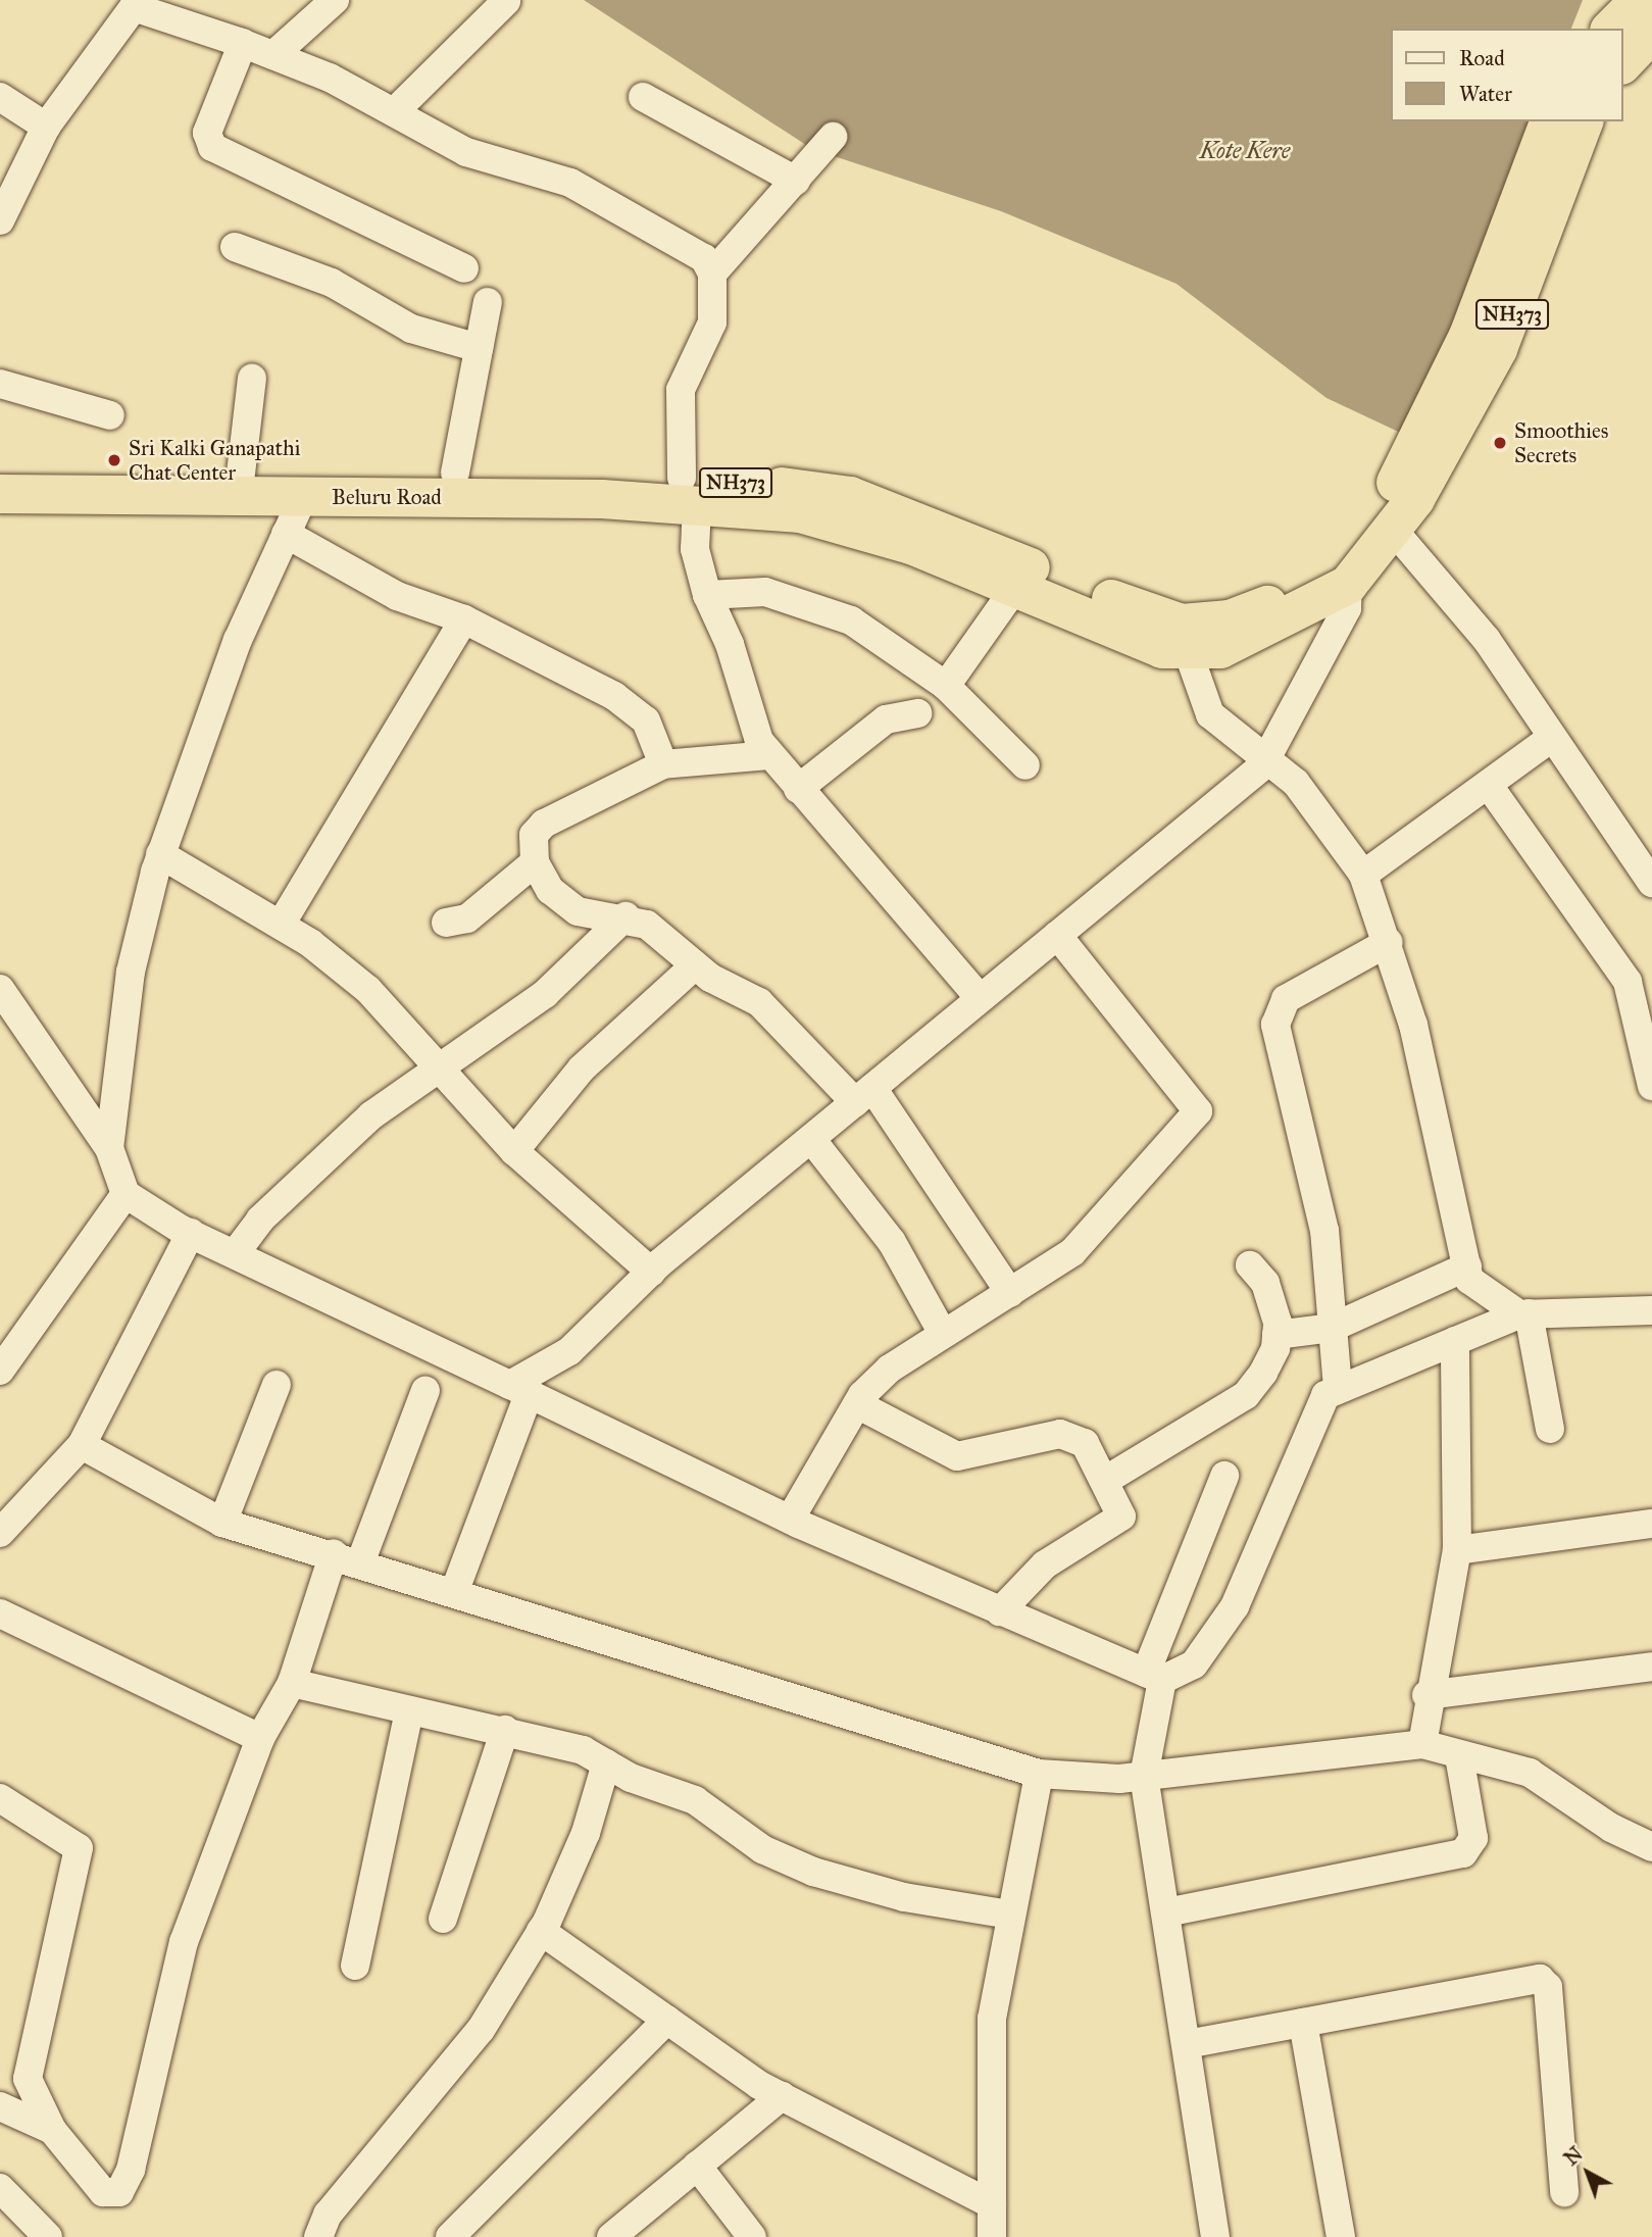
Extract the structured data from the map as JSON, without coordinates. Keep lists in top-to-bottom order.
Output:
{
  "streets": {
    "highway": ["NH373", "Beluru Road"]
  },
  "crossings": [
    ["NH373", "Beluru Road"]
  ],
  "water": ["Kote Kere"],
  "places": ["Smoothies Secrets", "Sri Kalki Ganapathi Chat Center"],
  "legend": ["Road", "Water"],
  "north": "top left"
}
